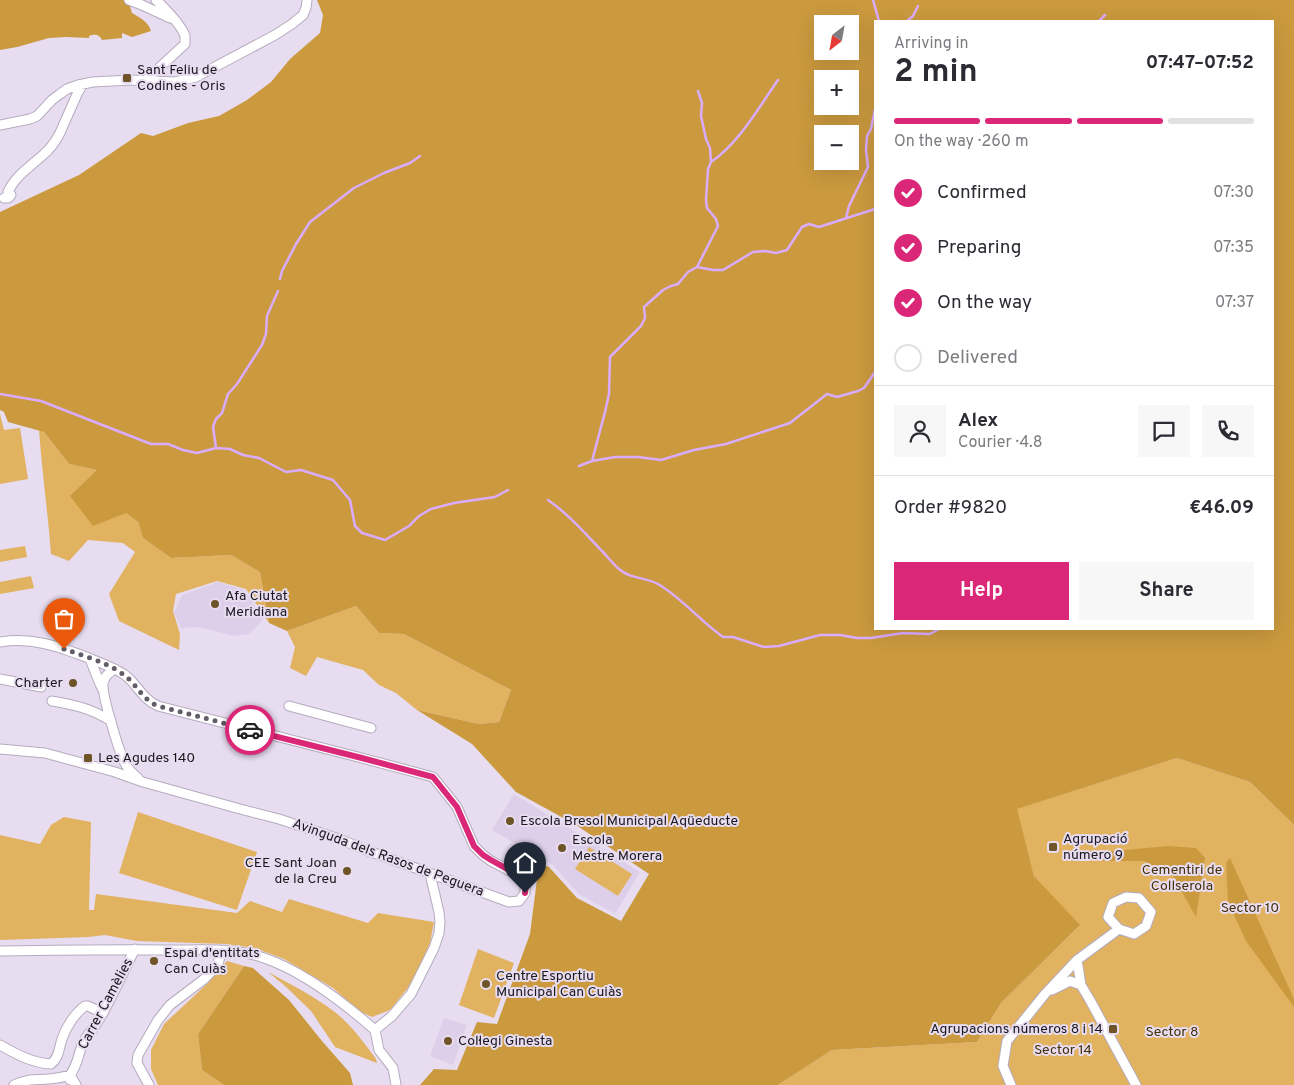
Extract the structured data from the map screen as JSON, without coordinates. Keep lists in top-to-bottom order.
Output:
{
  "streets": {
    "street": ["Avinguda dels Rasos de Peguera", "Carrer Camèlies"]
  },
  "parks": [
    "Cementiri de Collserola",
    "Sector 10",
    "Sector 8",
    "Sector 14"
  ],
  "places": {
    "transit": [
      "Sant Feliu de Codines - Oris",
      "Les Agudes 140",
      "Agrupació número 9",
      "Agrupacions números 8 i 14"
    ],
    "other": [
      "Afa Ciutat Meridiana",
      "Charter",
      "Escola Bresol Municipal Aqüeducte",
      "Escola Mestre Morera",
      "CEE Sant Joan de la Creu",
      "Espai d'entitats Can Cuiàs",
      "Centre Esportiu Municipal Can Cuiàs",
      "Col·legi Ginesta"
    ]
  },
  "north": "bottom left",
  "page": {
    "map_buttons": ["+", "−"],
    "heading": ["2 min", "Arriving in", "07:47–07:52"],
    "panel": [
      "Alex",
      "Courier · 4.8",
      "Order #9820",
      "€46.09"
    ],
    "bar": "On the way · 260 m",
    "list": [
      ["Confirmed", "07:30"],
      ["Preparing", "07:35"],
      ["On the way", "07:37"],
      "Delivered"
    ],
    "buttons": ["Help", "Share"]
  }
}
